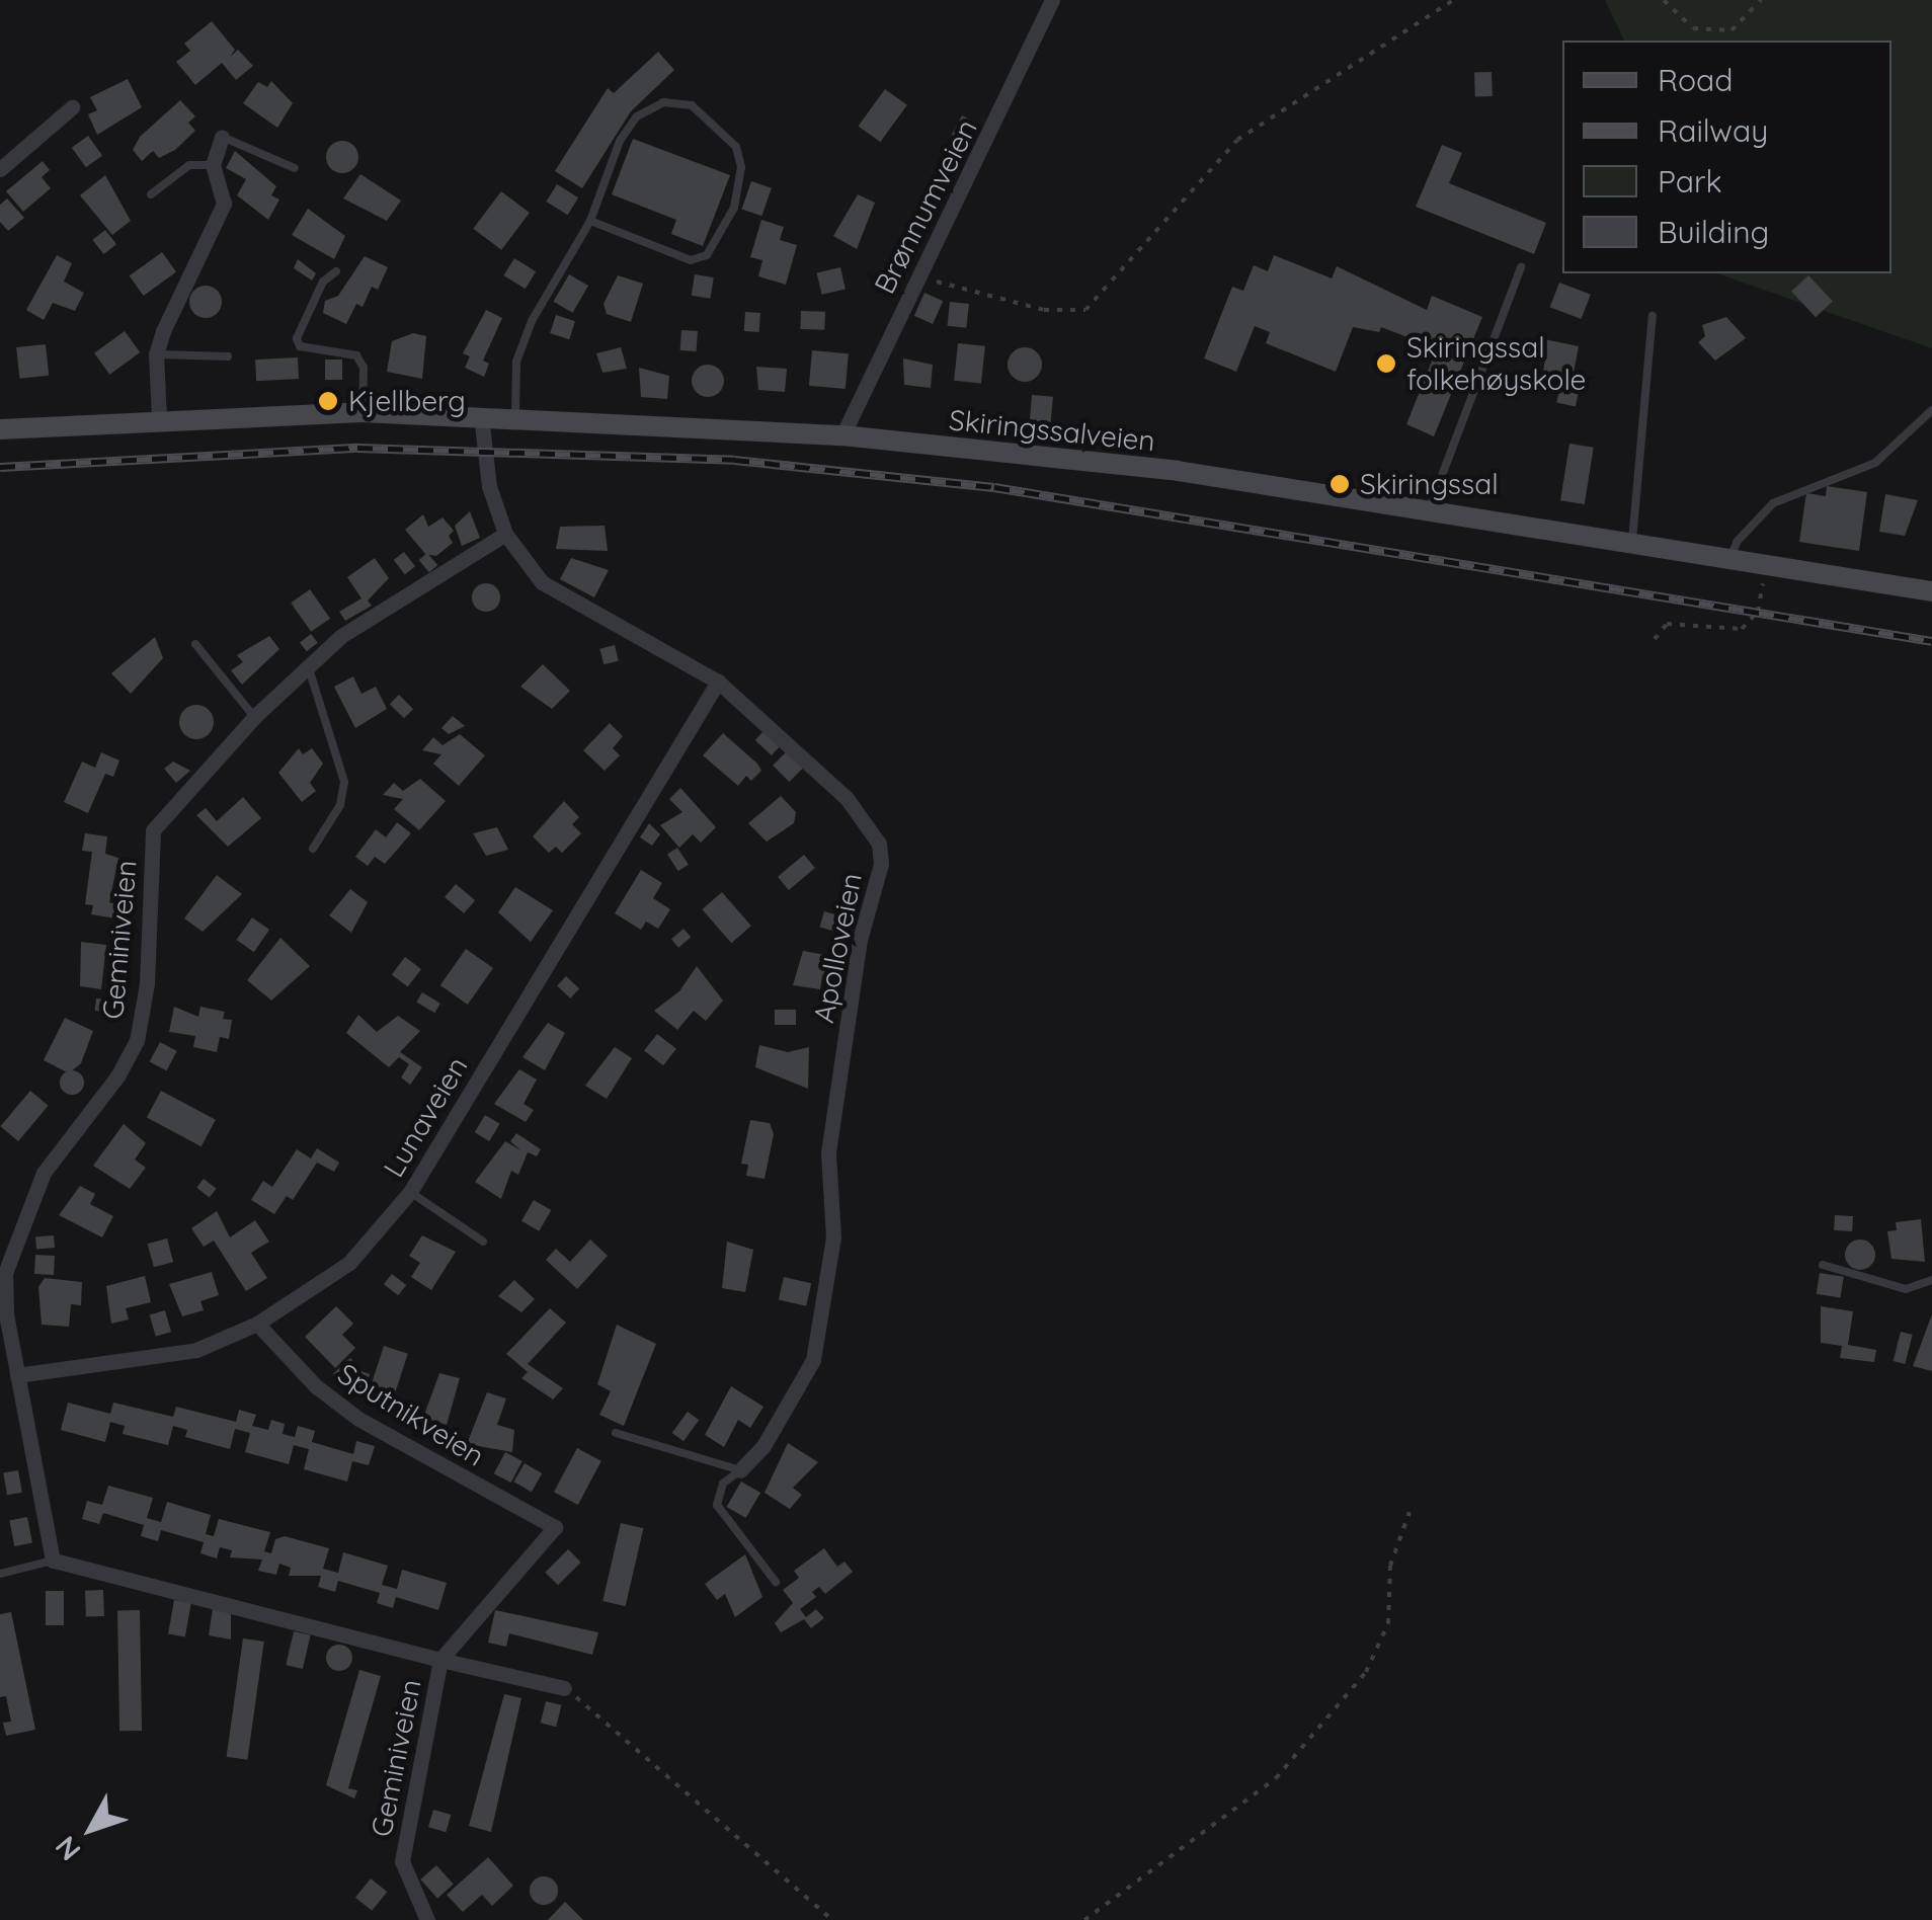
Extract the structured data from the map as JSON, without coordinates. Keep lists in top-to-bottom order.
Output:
{
  "streets": {
    "main road": ["Skiringssalveien"],
    "street": [
      "Brønnumveien",
      "Geminiveien",
      "Apolloveien",
      "Lunaveien",
      "Sputnikveien"
    ]
  },
  "crossings": [
    ["Brønnumveien", "Skiringssalveien"],
    ["Skiringssalveien", "Apolloveien"],
    ["Geminiveien", "Apolloveien"],
    ["Geminiveien", "Lunaveien"],
    ["Geminiveien", "Sputnikveien"],
    ["Apolloveien", "Lunaveien"],
    ["Lunaveien", "Sputnikveien"]
  ],
  "places": ["Skiringssal folkehøyskole", "Kjellberg", "Skiringssal"],
  "legend": [
    "Road",
    "Railway",
    "Park",
    "Building"
  ],
  "north": "bottom left"
}
